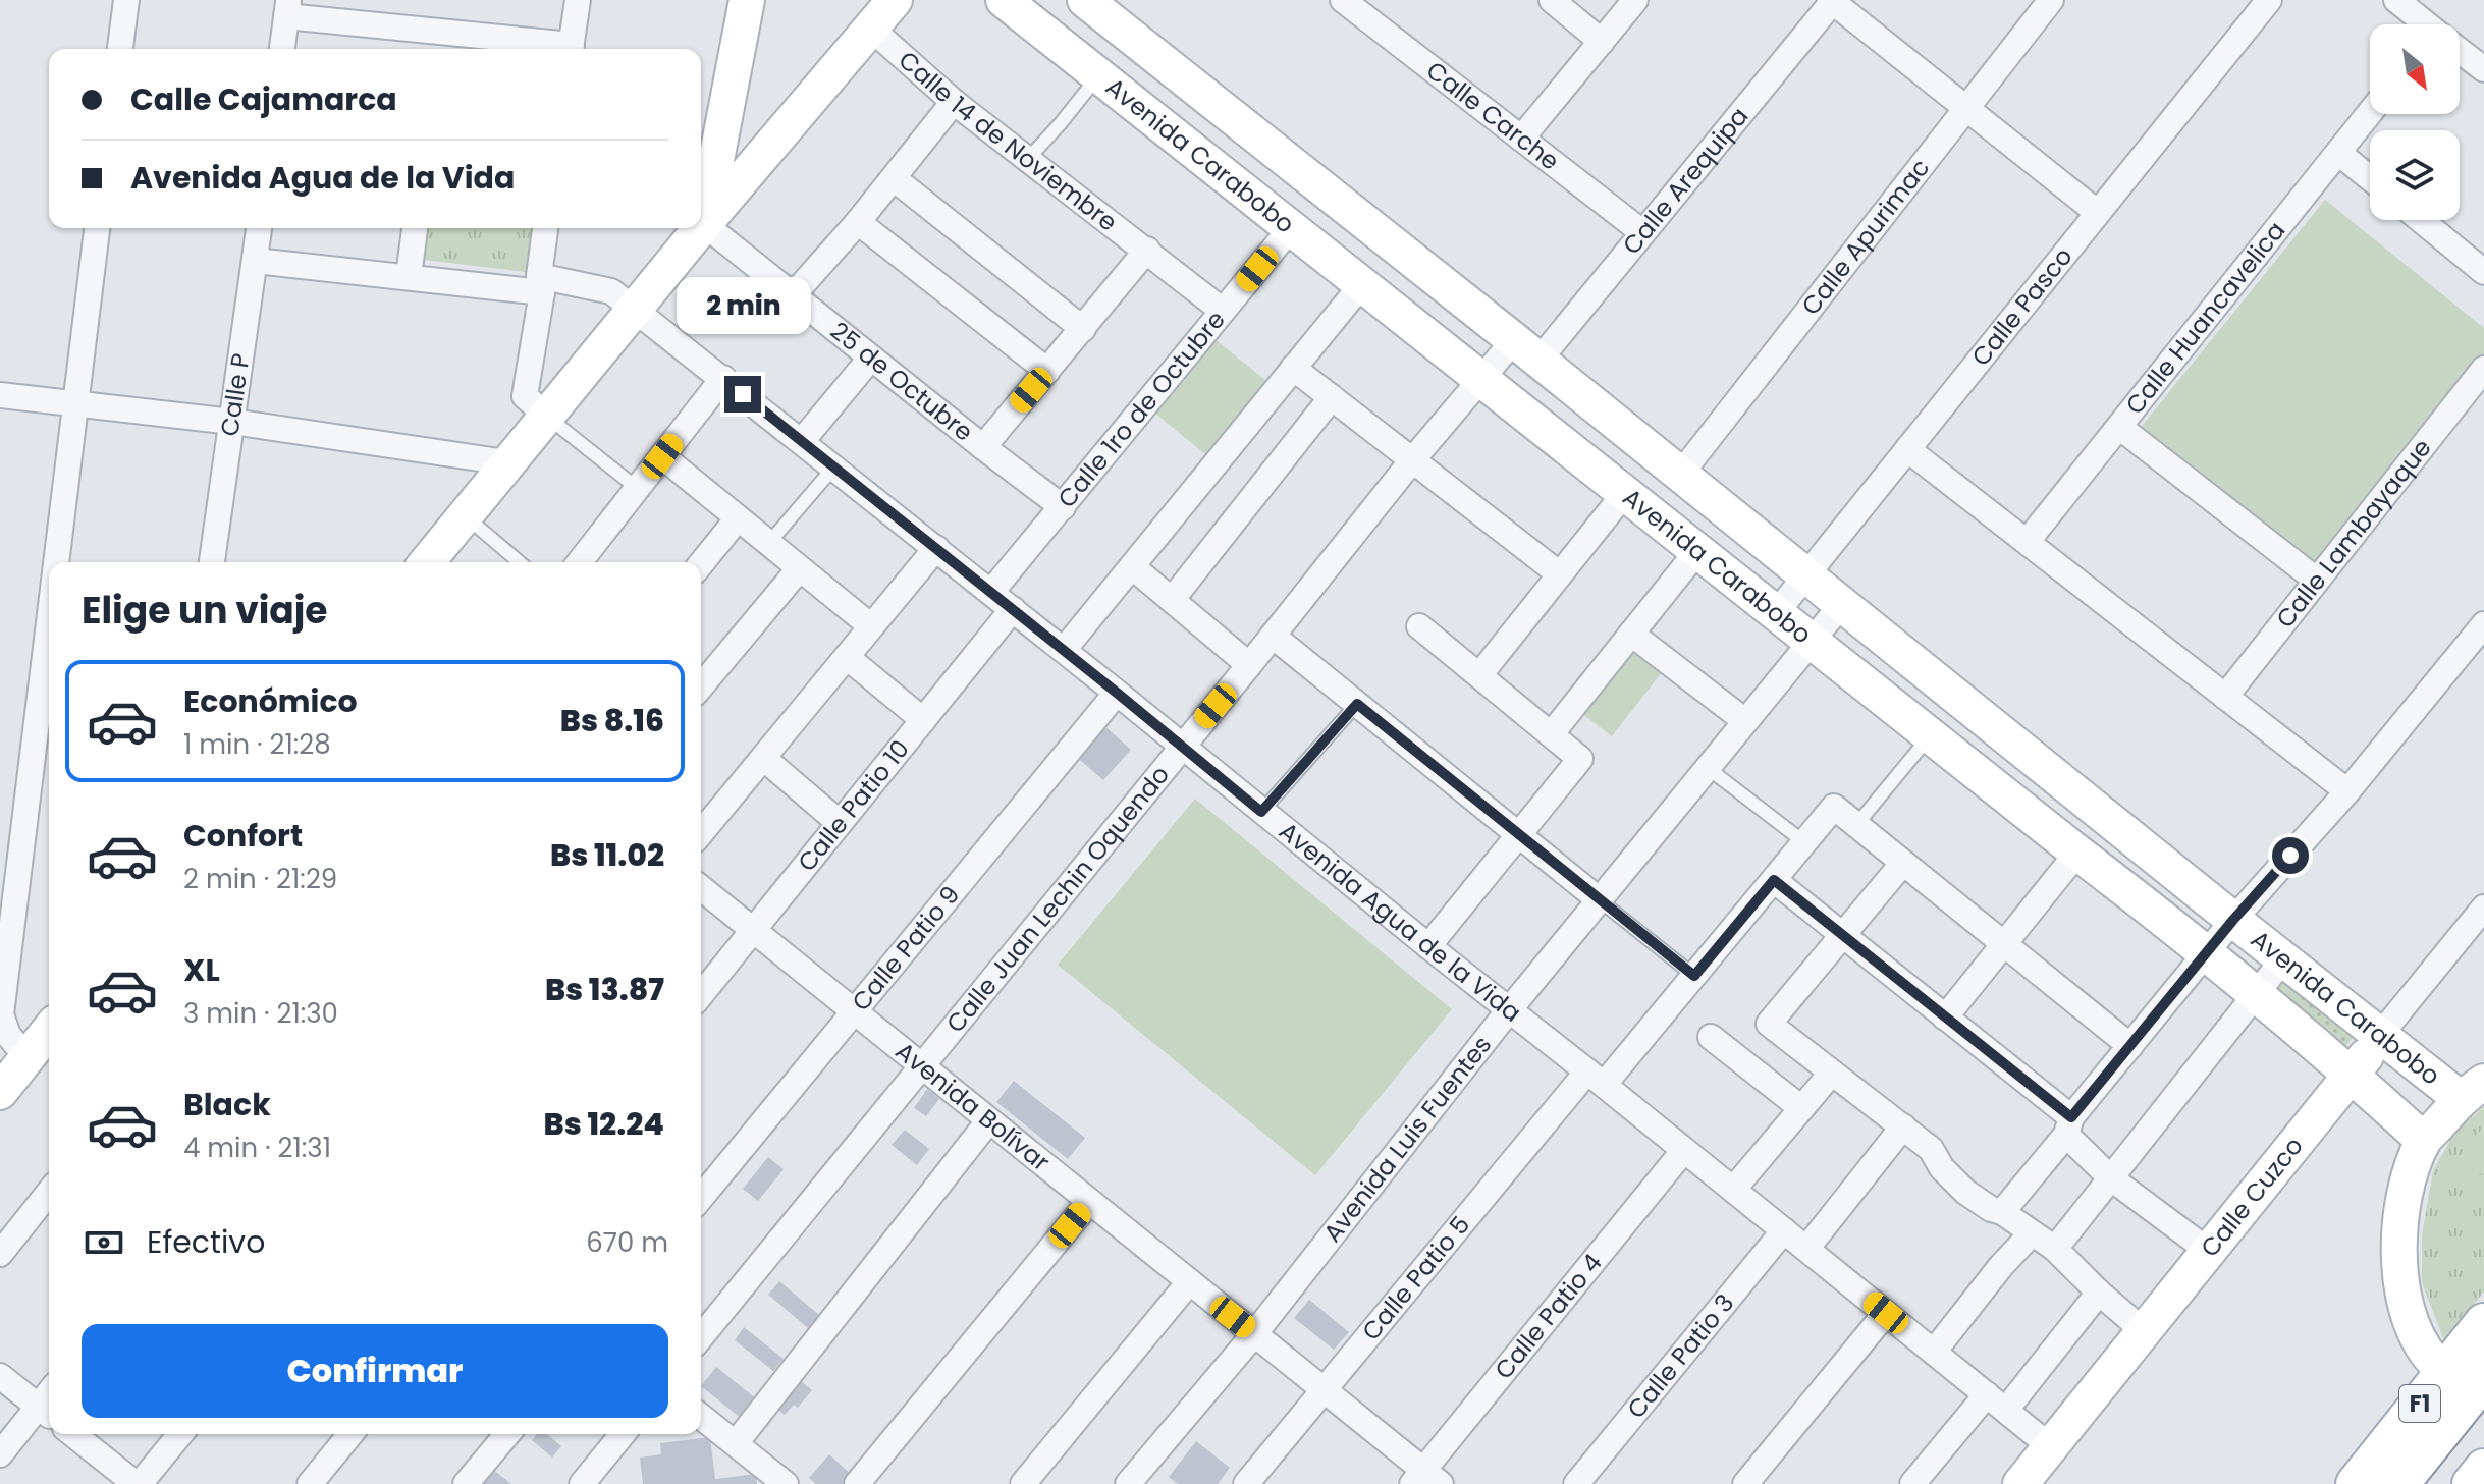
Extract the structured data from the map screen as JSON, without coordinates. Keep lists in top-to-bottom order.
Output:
{
  "streets": {
    "highway": ["F1"],
    "street": [
      "Calle Carche",
      "Calle 14 de Noviembre",
      "Avenida Carabobo",
      "Calle Arequipa",
      "Calle Apurimac",
      "Calle Pasco",
      "Calle Huancavelica",
      "25 de Octubre",
      "Calle P",
      "Calle 1ro de Octubre",
      "Calle Lambayaque",
      "Calle Patio 10",
      "Calle Juan Lechin Oquendo",
      "Avenida Agua de la Vida",
      "Calle Patio 9",
      "Avenida Bolívar",
      "Avenida Luis Fuentes",
      "Calle Cuzco",
      "Calle Patio 5",
      "Calle Patio 4",
      "Calle Patio 3"
    ]
  },
  "crossings": [
    ["Calle Carche", "Calle Arequipa"],
    ["Calle 14 de Noviembre", "Calle 1ro de Octubre"],
    ["Avenida Carabobo", "Calle Arequipa"],
    ["Avenida Carabobo", "Calle Apurimac"],
    ["Avenida Carabobo", "Calle Pasco"],
    ["Avenida Carabobo", "Calle 1ro de Octubre"],
    ["Avenida Carabobo", "Calle Juan Lechin Oquendo"],
    ["Avenida Carabobo", "Avenida Luis Fuentes"],
    ["Avenida Carabobo", "Calle Cuzco"],
    ["Avenida Carabobo", "F1"],
    ["Calle Arequipa", "Calle Juan Lechin Oquendo"],
    ["25 de Octubre", "Calle 1ro de Octubre"],
    ["Calle P", "Avenida Agua de la Vida"],
    ["Calle 1ro de Octubre", "Avenida Agua de la Vida"],
    ["Calle Patio 10", "Avenida Agua de la Vida"],
    ["Calle Patio 10", "Avenida Bolívar"],
    ["Calle Juan Lechin Oquendo", "Avenida Agua de la Vida"],
    ["Calle Juan Lechin Oquendo", "Avenida Bolívar"],
    ["Avenida Agua de la Vida", "Calle Patio 9"],
    ["Avenida Agua de la Vida", "Avenida Luis Fuentes"],
    ["Avenida Agua de la Vida", "Calle Cuzco"],
    ["Avenida Agua de la Vida", "Calle Patio 5"],
    ["Avenida Agua de la Vida", "Calle Patio 4"],
    ["Avenida Agua de la Vida", "Calle Patio 3"],
    ["Calle Patio 9", "Avenida Bolívar"],
    ["Avenida Bolívar", "Avenida Luis Fuentes"],
    ["Avenida Bolívar", "Calle Patio 5"],
    ["Avenida Bolívar", "Calle Patio 4"]
  ],
  "north": "bottom right",
  "page": {
    "banner": ["Calle Cajamarca", "Avenida Agua de la Vida"],
    "bubble": "2 min",
    "heading": "Elige un viaje",
    "list": [
      {
        "name": "Económico",
        "note": "1 min · 21:28",
        "value": "Bs 8.16"
      },
      {
        "name": "Confort",
        "note": "2 min · 21:29",
        "value": "Bs 11.02"
      },
      {
        "name": "XL",
        "note": "3 min · 21:30",
        "value": "Bs 13.87"
      },
      {
        "name": "Black",
        "note": "4 min · 21:31",
        "value": "Bs 12.24"
      }
    ],
    "pay": ["Efectivo", "670 m"],
    "buttons": "Confirmar"
  }
}
